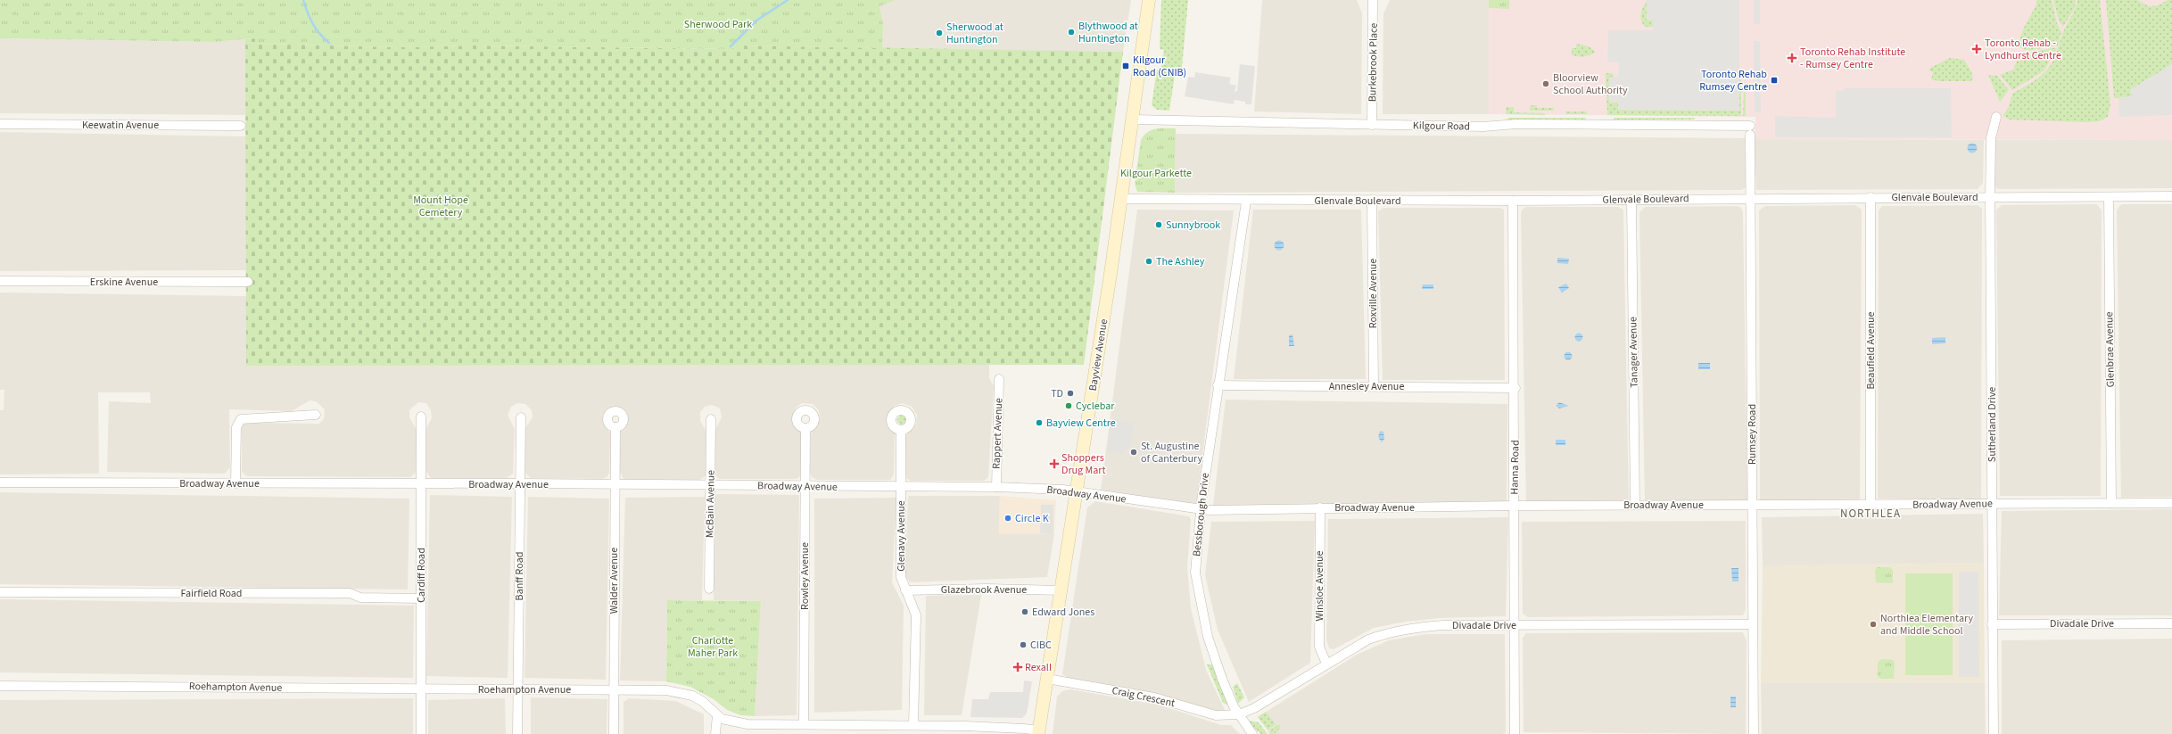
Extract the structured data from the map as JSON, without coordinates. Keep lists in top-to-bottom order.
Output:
{
  "streets": {
    "main road": ["Bayview Avenue"],
    "street": [
      "Burkebrook Place",
      "Keewatin Avenue",
      "Kilgour Road",
      "Glenvale Boulevard",
      "Erskine Avenue",
      "Roxville Avenue",
      "Glenbrae Avenue",
      "Beaufield Avenue",
      "Tanager Avenue",
      "Annesley Avenue",
      "Sutherland Drive",
      "Rappert Avenue",
      "Rumsey Road",
      "Hanna Road",
      "Broadway Avenue",
      "McBain Avenue",
      "Bessborough Drive",
      "Glenavy Avenue",
      "Cardiff Road",
      "Banff Road",
      "Rowley Avenue",
      "Walder Avenue",
      "Winsloe Avenue",
      "Glazebrook Avenue",
      "Fairfield Road",
      "Divadale Drive",
      "Roehampton Avenue",
      "Craig Crescent"
    ]
  },
  "crossings": [
    ["Burkebrook Place", "Kilgour Road"],
    ["Kilgour Road", "Bayview Avenue"],
    ["Kilgour Road", "Rumsey Road"],
    ["Glenvale Boulevard", "Roxville Avenue"],
    ["Glenvale Boulevard", "Glenbrae Avenue"],
    ["Glenvale Boulevard", "Beaufield Avenue"],
    ["Glenvale Boulevard", "Tanager Avenue"],
    ["Glenvale Boulevard", "Bayview Avenue"],
    ["Glenvale Boulevard", "Sutherland Drive"],
    ["Glenvale Boulevard", "Rumsey Road"],
    ["Glenvale Boulevard", "Hanna Road"],
    ["Glenvale Boulevard", "Bessborough Drive"],
    ["Roxville Avenue", "Annesley Avenue"],
    ["Glenbrae Avenue", "Broadway Avenue"],
    ["Beaufield Avenue", "Broadway Avenue"],
    ["Tanager Avenue", "Broadway Avenue"],
    ["Bayview Avenue", "Broadway Avenue"],
    ["Bayview Avenue", "Glazebrook Avenue"],
    ["Bayview Avenue", "Roehampton Avenue"],
    ["Bayview Avenue", "Craig Crescent"],
    ["Annesley Avenue", "Hanna Road"],
    ["Annesley Avenue", "Bessborough Drive"],
    ["Sutherland Drive", "Broadway Avenue"],
    ["Sutherland Drive", "Divadale Drive"],
    ["Rappert Avenue", "Broadway Avenue"],
    ["Rumsey Road", "Broadway Avenue"],
    ["Rumsey Road", "Divadale Drive"],
    ["Hanna Road", "Broadway Avenue"],
    ["Hanna Road", "Divadale Drive"],
    ["Broadway Avenue", "McBain Avenue"],
    ["Broadway Avenue", "Bessborough Drive"],
    ["Broadway Avenue", "Glenavy Avenue"],
    ["Broadway Avenue", "Cardiff Road"],
    ["Broadway Avenue", "Banff Road"],
    ["Broadway Avenue", "Rowley Avenue"],
    ["Broadway Avenue", "Walder Avenue"],
    ["Broadway Avenue", "Winsloe Avenue"],
    ["Bessborough Drive", "Divadale Drive"],
    ["Bessborough Drive", "Craig Crescent"],
    ["Glenavy Avenue", "Glazebrook Avenue"],
    ["Glenavy Avenue", "Roehampton Avenue"],
    ["Cardiff Road", "Fairfield Road"],
    ["Cardiff Road", "Roehampton Avenue"],
    ["Banff Road", "Roehampton Avenue"],
    ["Rowley Avenue", "Roehampton Avenue"],
    ["Walder Avenue", "Roehampton Avenue"],
    ["Winsloe Avenue", "Divadale Drive"],
    ["Divadale Drive", "Craig Crescent"]
  ],
  "districts": ["NORTHLEA"],
  "parks": [
    "Sherwood Park",
    "Kilgour Parkette",
    "Mount Hope Cemetery",
    "Charlotte Maher Park"
  ],
  "places": {
    "other": [
      "Blythwood at Huntington",
      "Sherwood at Huntington",
      "Bloorview School Authority",
      "Sunnybrook",
      "The Ashley",
      "TD",
      "Cyclebar",
      "Bayview Centre",
      "St. Augustine of Canterbury",
      "Circle K",
      "Edward Jones",
      "Northlea Elementary and Middle School",
      "CIBC"
    ],
    "health": [
      "Toronto Rehab - Lyndhurst Centre",
      "Toronto Rehab Institute - Rumsey Centre",
      "Shoppers Drug Mart",
      "Rexall"
    ],
    "transit": ["Kilgour Road (CNIB)", "Toronto Rehab Rumsey Centre"]
  }
}
